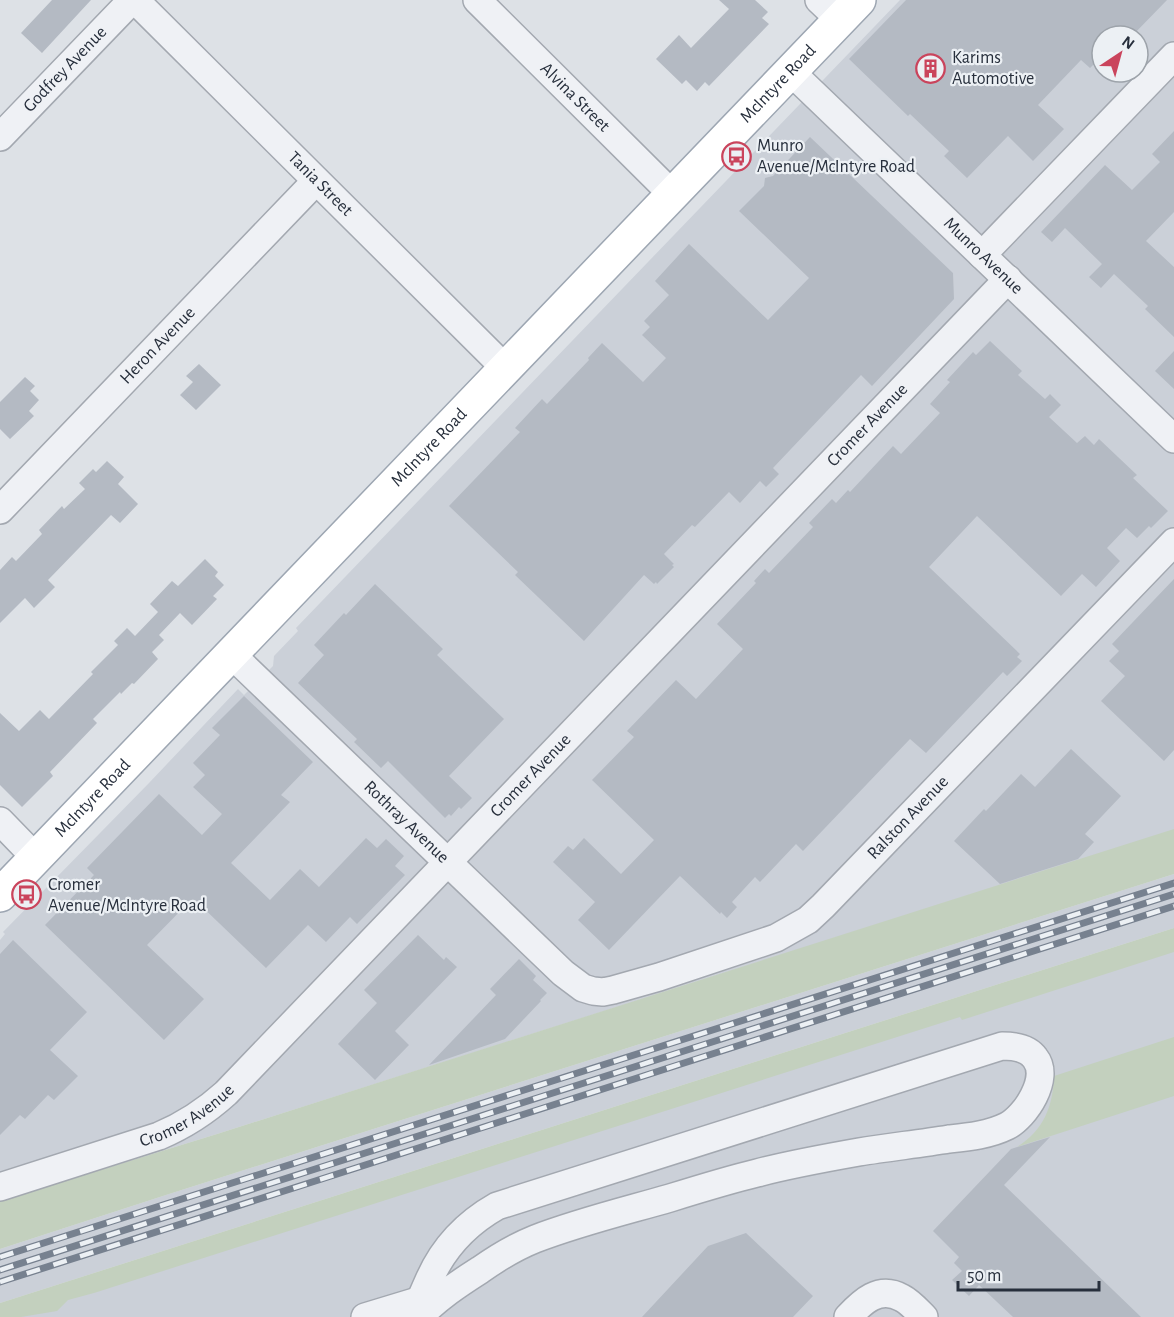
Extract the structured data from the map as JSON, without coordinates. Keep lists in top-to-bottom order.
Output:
{
  "streets": {
    "main road": ["McIntyre Road"],
    "street": [
      "Godfrey Avenue",
      "Alvina Street",
      "Tania Street",
      "Munro Avenue",
      "Heron Avenue",
      "Cromer Avenue",
      "Ralston Avenue",
      "Rothray Avenue"
    ]
  },
  "crossings": [
    ["Godfrey Avenue", "Tania Street"],
    ["McIntyre Road", "Alvina Street"],
    ["McIntyre Road", "Tania Street"],
    ["McIntyre Road", "Munro Avenue"],
    ["McIntyre Road", "Rothray Avenue"],
    ["Tania Street", "Heron Avenue"],
    ["Munro Avenue", "Cromer Avenue"],
    ["Cromer Avenue", "Rothray Avenue"],
    ["Ralston Avenue", "Rothray Avenue"]
  ],
  "places": {
    "building": ["Karims Automotive"],
    "bus stop": ["Munro Avenue/McIntyre Road", "Cromer Avenue/McIntyre Road"]
  },
  "scale_bar": "50 m",
  "north": "top right"
}
